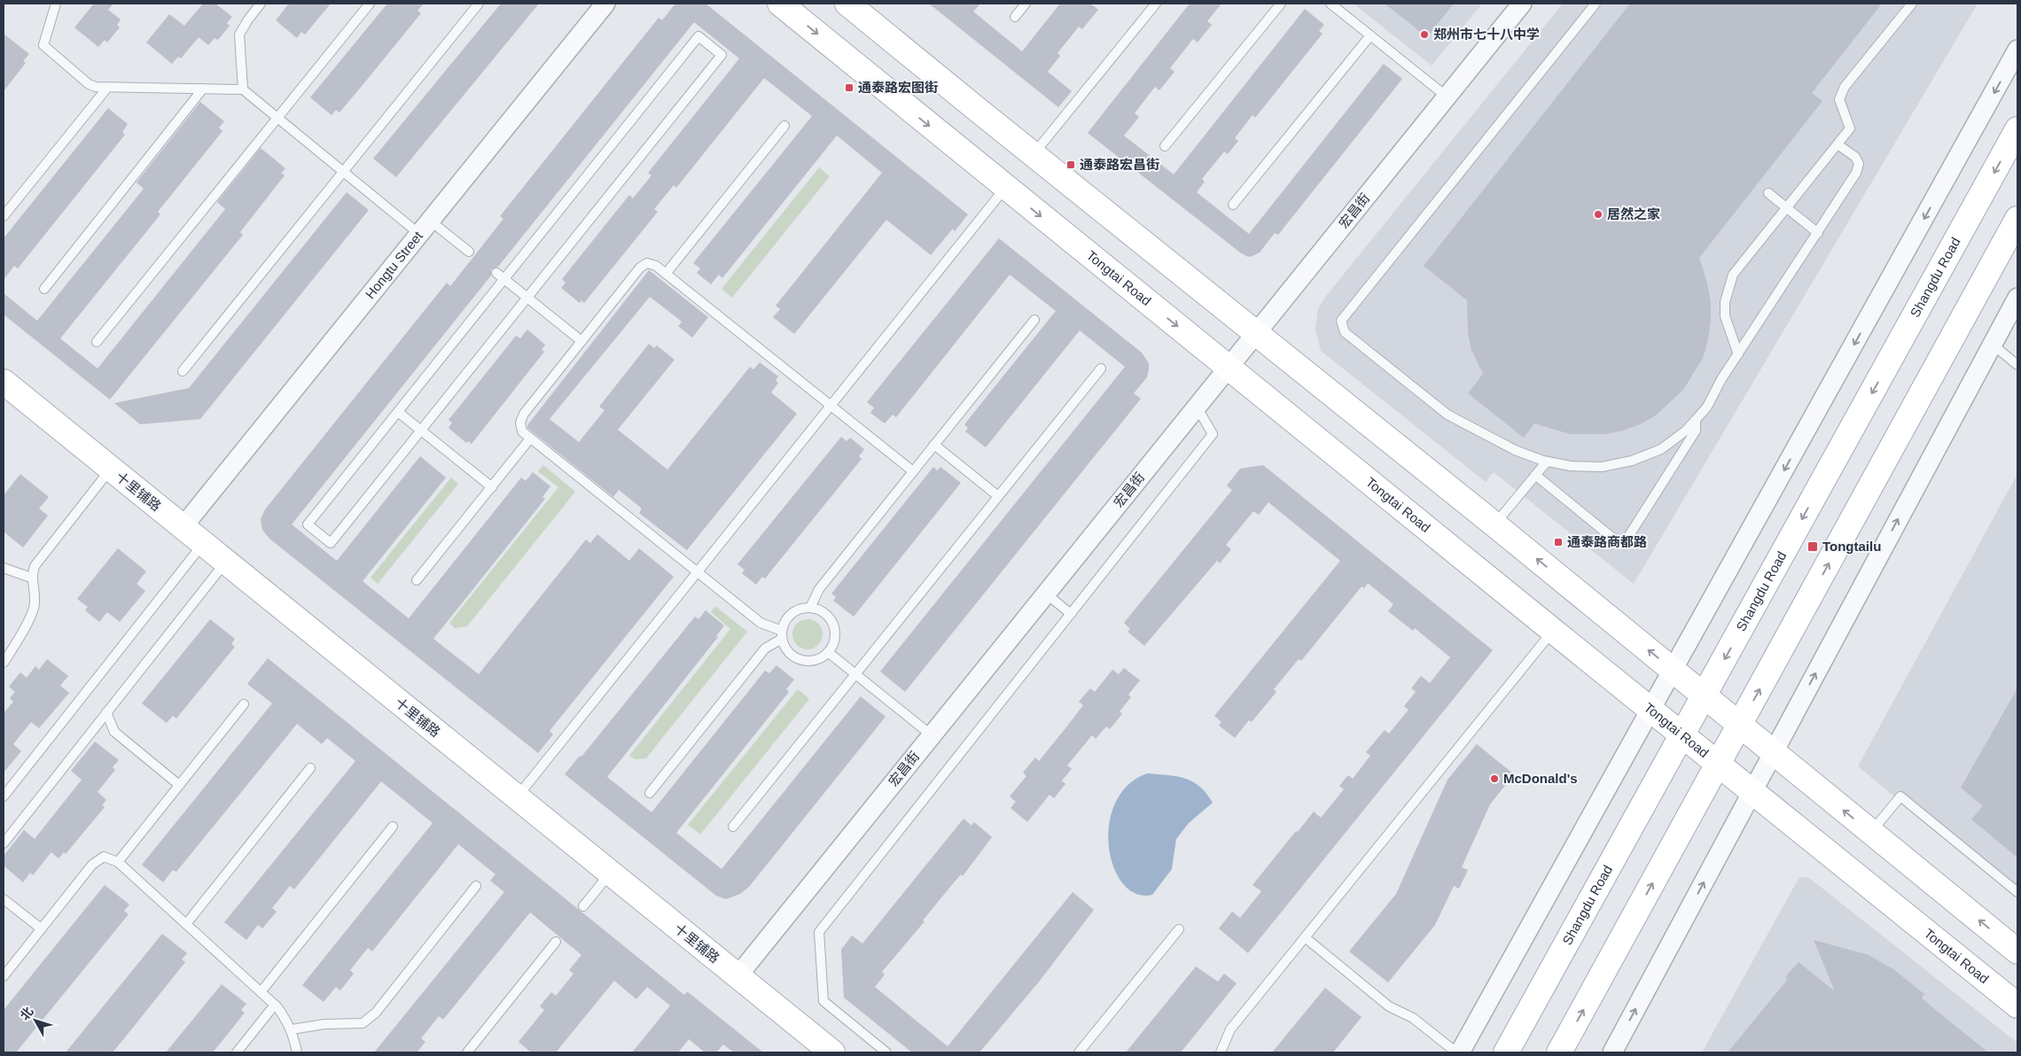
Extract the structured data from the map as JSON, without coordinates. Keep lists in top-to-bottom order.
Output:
{
  "streets": {
    "street": [
      "宏昌街",
      "Hongtu Street",
      "Shangdu Road",
      "Tongtai Road",
      "十里铺路"
    ]
  },
  "crossings": [
    ["宏昌街", "Tongtai Road"],
    ["宏昌街", "十里铺路"],
    ["Hongtu Street", "十里铺路"],
    ["Shangdu Road", "Tongtai Road"]
  ],
  "places": {
    "other": ["郑州市七十八中学", "居然之家", "McDonald's"],
    "transit": [
      "通泰路宏图街",
      "通泰路宏昌街",
      "通泰路商都路",
      "Tongtailu"
    ]
  },
  "north": "top left"
}
